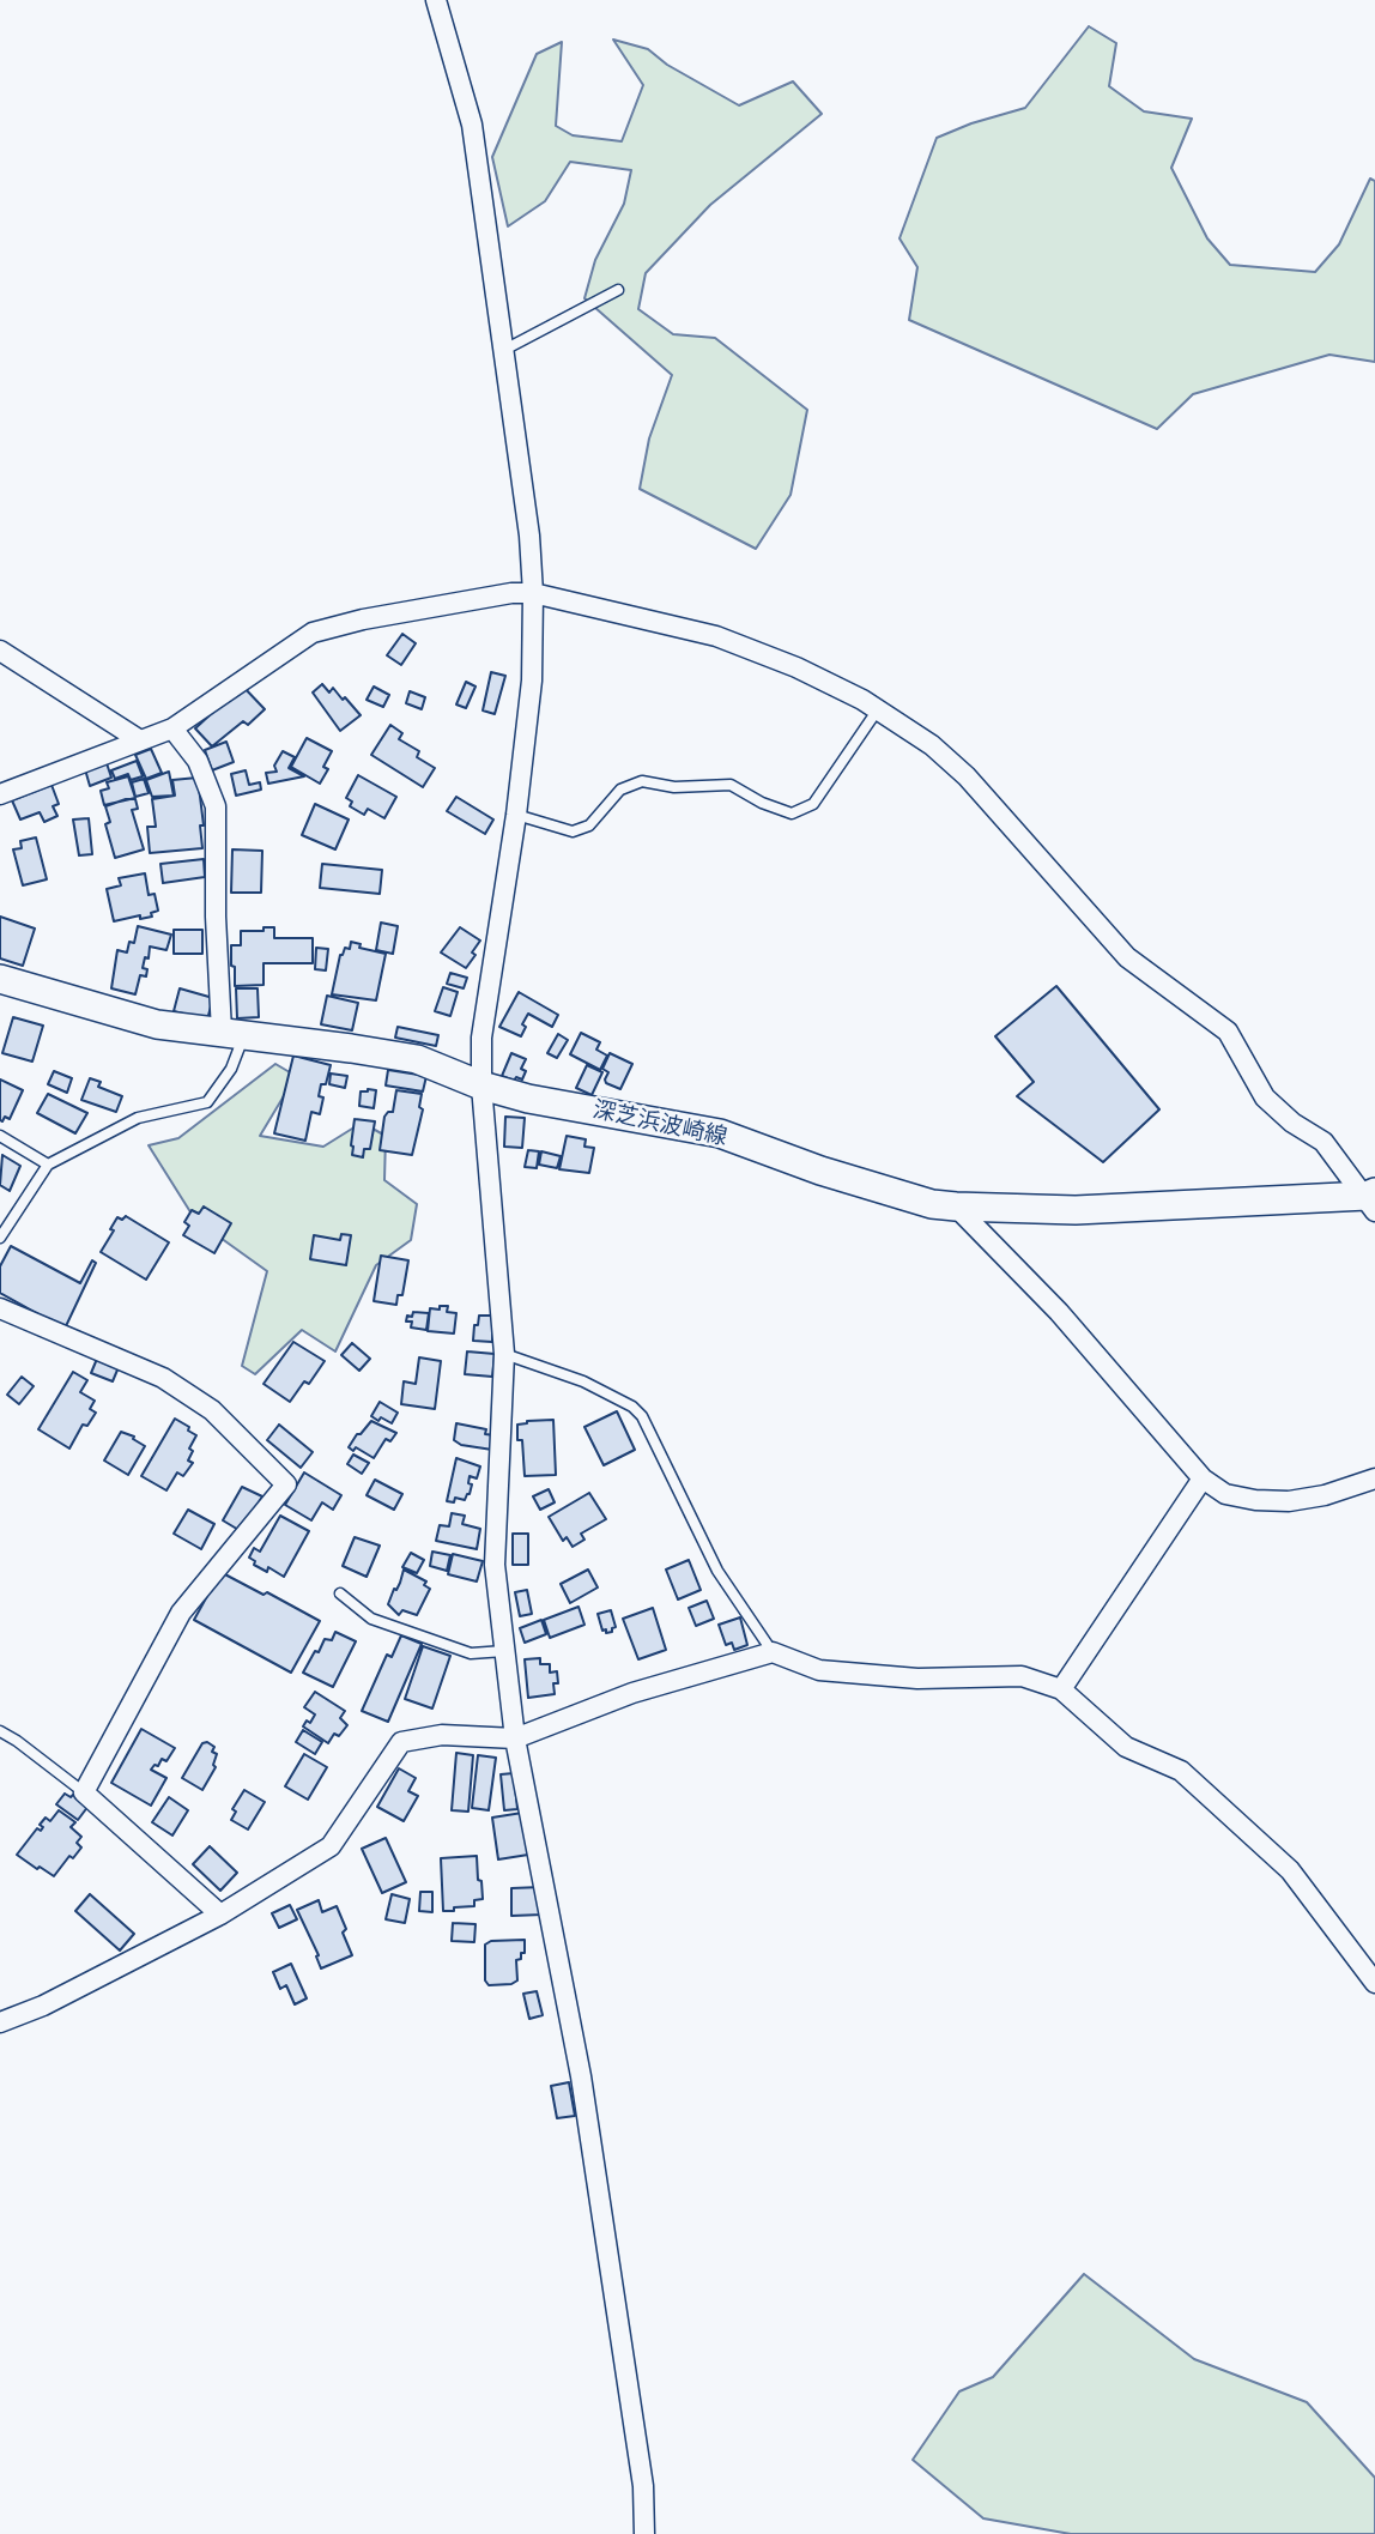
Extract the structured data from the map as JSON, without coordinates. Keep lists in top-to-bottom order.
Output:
{
  "streets": {
    "main road": ["深芝浜波崎線"]
  }
}
